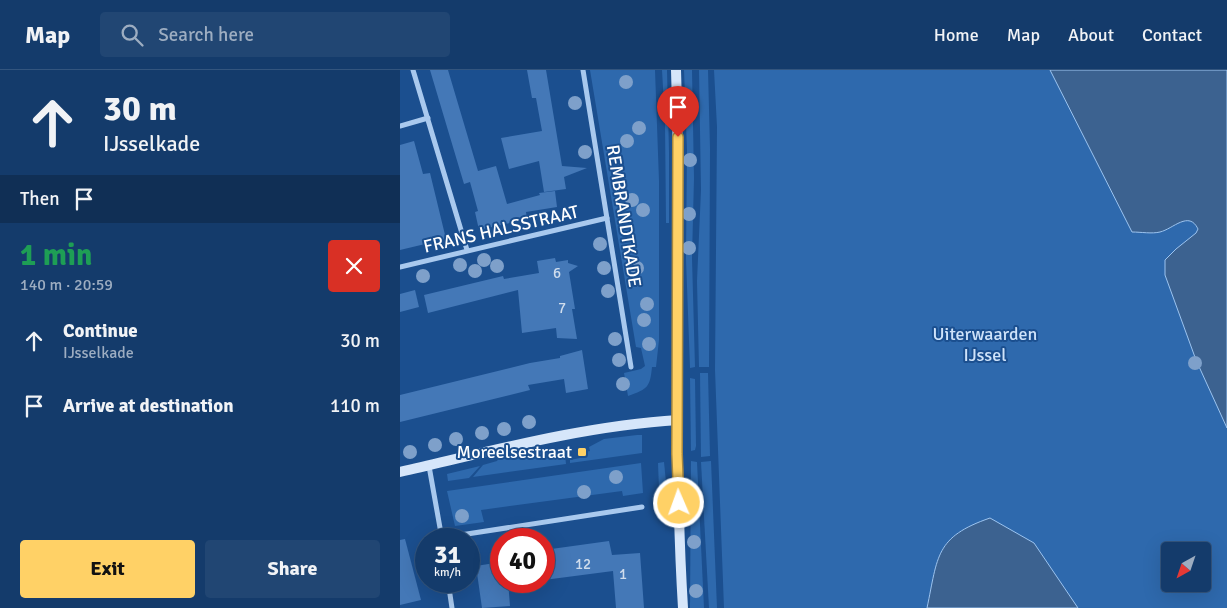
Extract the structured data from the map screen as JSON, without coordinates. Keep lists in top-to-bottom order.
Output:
{
  "streets": {
    "street": ["REMBRANDTKADE", "FRANS HALSSTRAAT"]
  },
  "crossings": [
    ["REMBRANDTKADE", "FRANS HALSSTRAAT"]
  ],
  "parks": ["Uiterwaarden IJssel"],
  "places": {
    "transit": ["Moreelsestraat"]
  },
  "house_numbers": [
    "6",
    "7",
    "12",
    "1"
  ],
  "north": "bottom left",
  "page": {
    "header": "Map",
    "search": "Search here",
    "nav": [
      "Home",
      "Map",
      "About",
      "Contact"
    ],
    "turn": ["30 m", "IJsselkade"],
    "then": "Then",
    "heading": ["1 min", "140 m · 20:59"],
    "list": [
      {
        "name": "Continue",
        "note": "IJsselkade",
        "value": "30 m"
      },
      {
        "name": "Arrive at destination",
        "value": "110 m"
      }
    ],
    "speed": "31 km/h",
    "limit": "40",
    "buttons": ["Exit", "Share"]
  }
}
